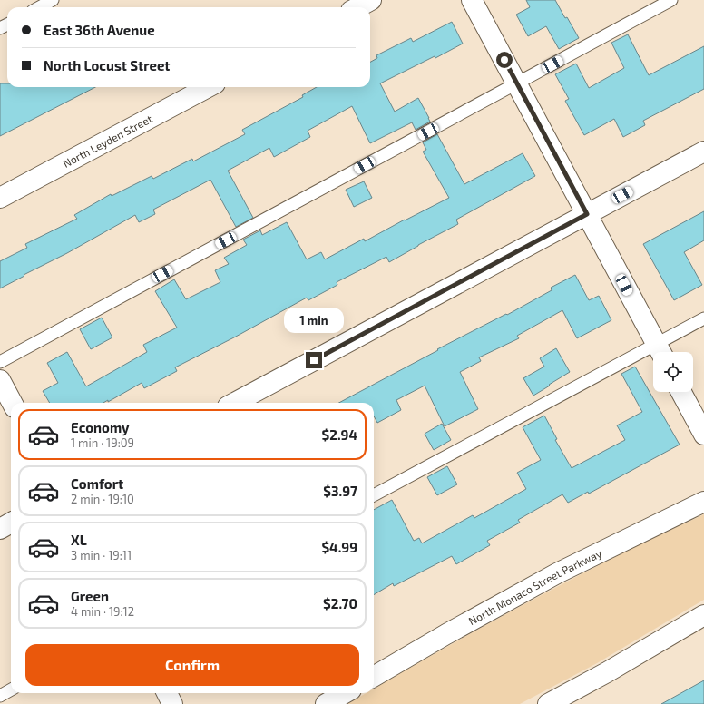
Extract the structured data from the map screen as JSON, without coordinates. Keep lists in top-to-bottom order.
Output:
{
  "streets": {
    "street": ["North Leyden Street", "North Monaco Street Parkway"]
  },
  "page": {
    "banner": ["East 36th Avenue", "North Locust Street"],
    "bubble": "1 min",
    "list": [
      {
        "name": "Economy",
        "note": "1 min · 19:09",
        "value": "$2.94"
      },
      {
        "name": "Comfort",
        "note": "2 min · 19:10",
        "value": "$3.97"
      },
      {
        "name": "XL",
        "note": "3 min · 19:11",
        "value": "$4.99"
      },
      {
        "name": "Green",
        "note": "4 min · 19:12",
        "value": "$2.70"
      }
    ],
    "buttons": "Confirm"
  }
}
